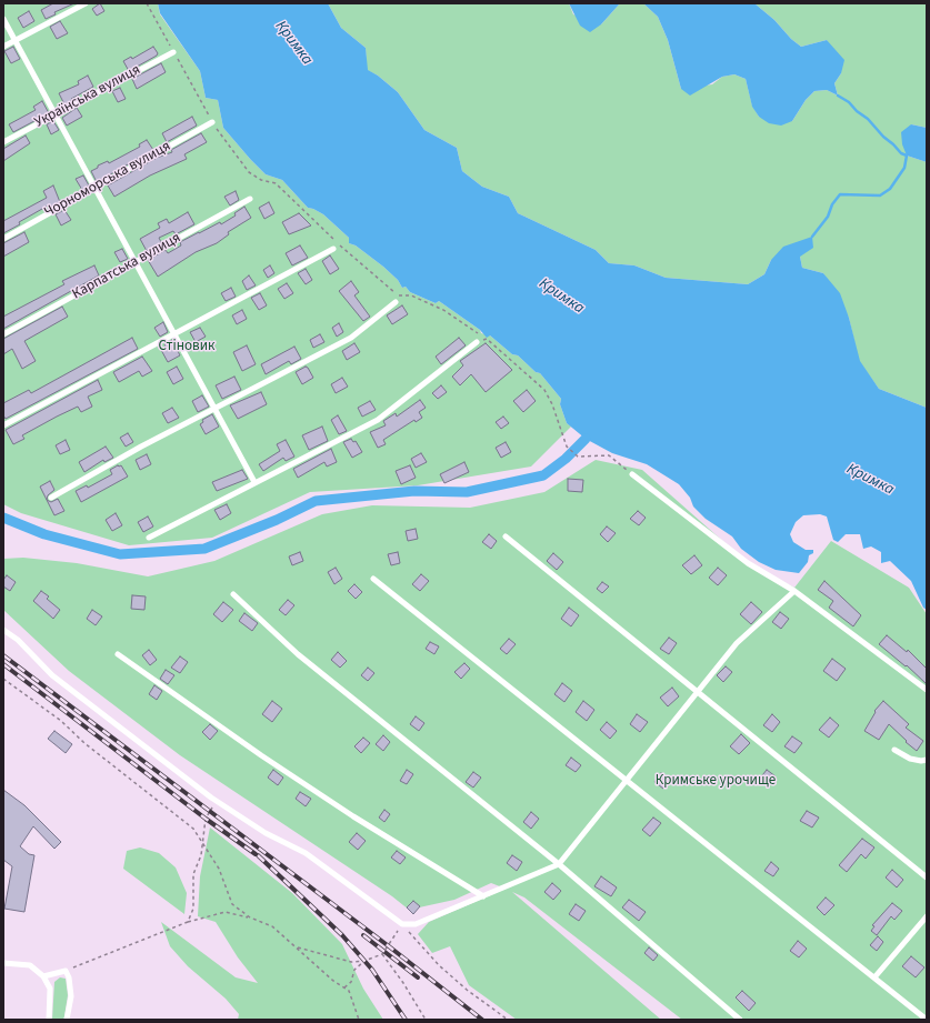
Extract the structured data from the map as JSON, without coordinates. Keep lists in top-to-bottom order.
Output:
{
  "streets": {
    "lane": ["Українська вулиця", "Чорноморська вулиця", "Карпатська вулиця"]
  },
  "water": ["Кримка"],
  "parks": ["Стіновик", "Кримське урочище"]
}
